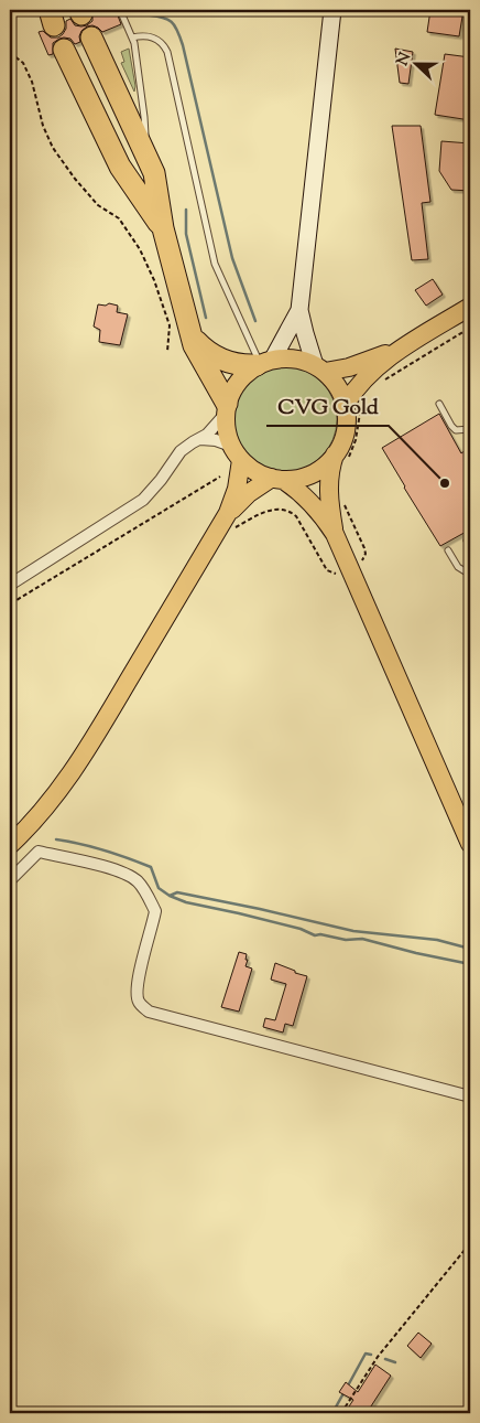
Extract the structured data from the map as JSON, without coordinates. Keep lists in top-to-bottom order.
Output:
{
  "places": ["CVG Gold"],
  "north": "left"
}
